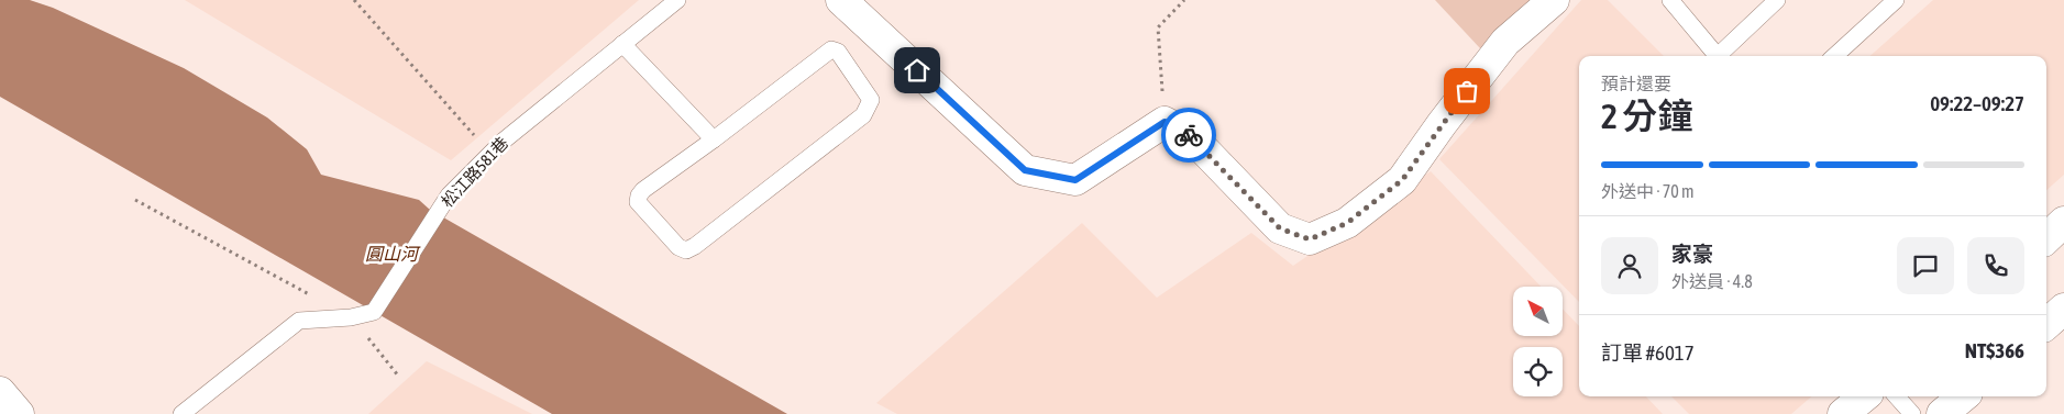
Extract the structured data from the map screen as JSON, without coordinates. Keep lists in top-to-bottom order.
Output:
{
  "streets": {
    "lane": ["松江路581巷"]
  },
  "water": ["圓山河"],
  "north": "top left",
  "page": {
    "heading": ["2 分鐘", "預計還要", "09:22–09:27"],
    "panel": [
      "家豪",
      "外送員 · 4.8",
      "訂單 #6017",
      "NT$366"
    ],
    "bar": "外送中 · 70 m"
  }
}
